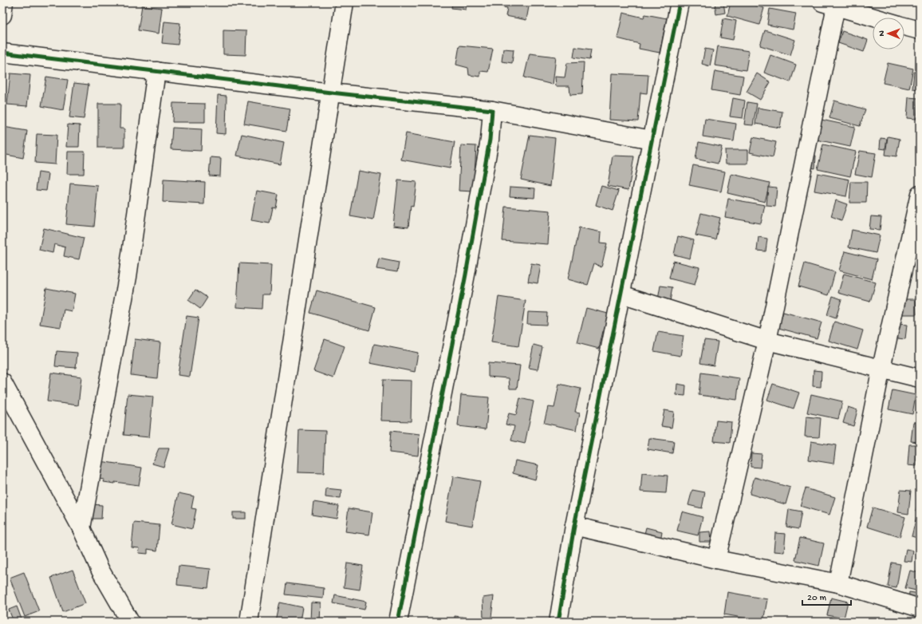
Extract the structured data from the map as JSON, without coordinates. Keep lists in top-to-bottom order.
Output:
{
  "scale_bar": "20 m",
  "north": "left"
}
